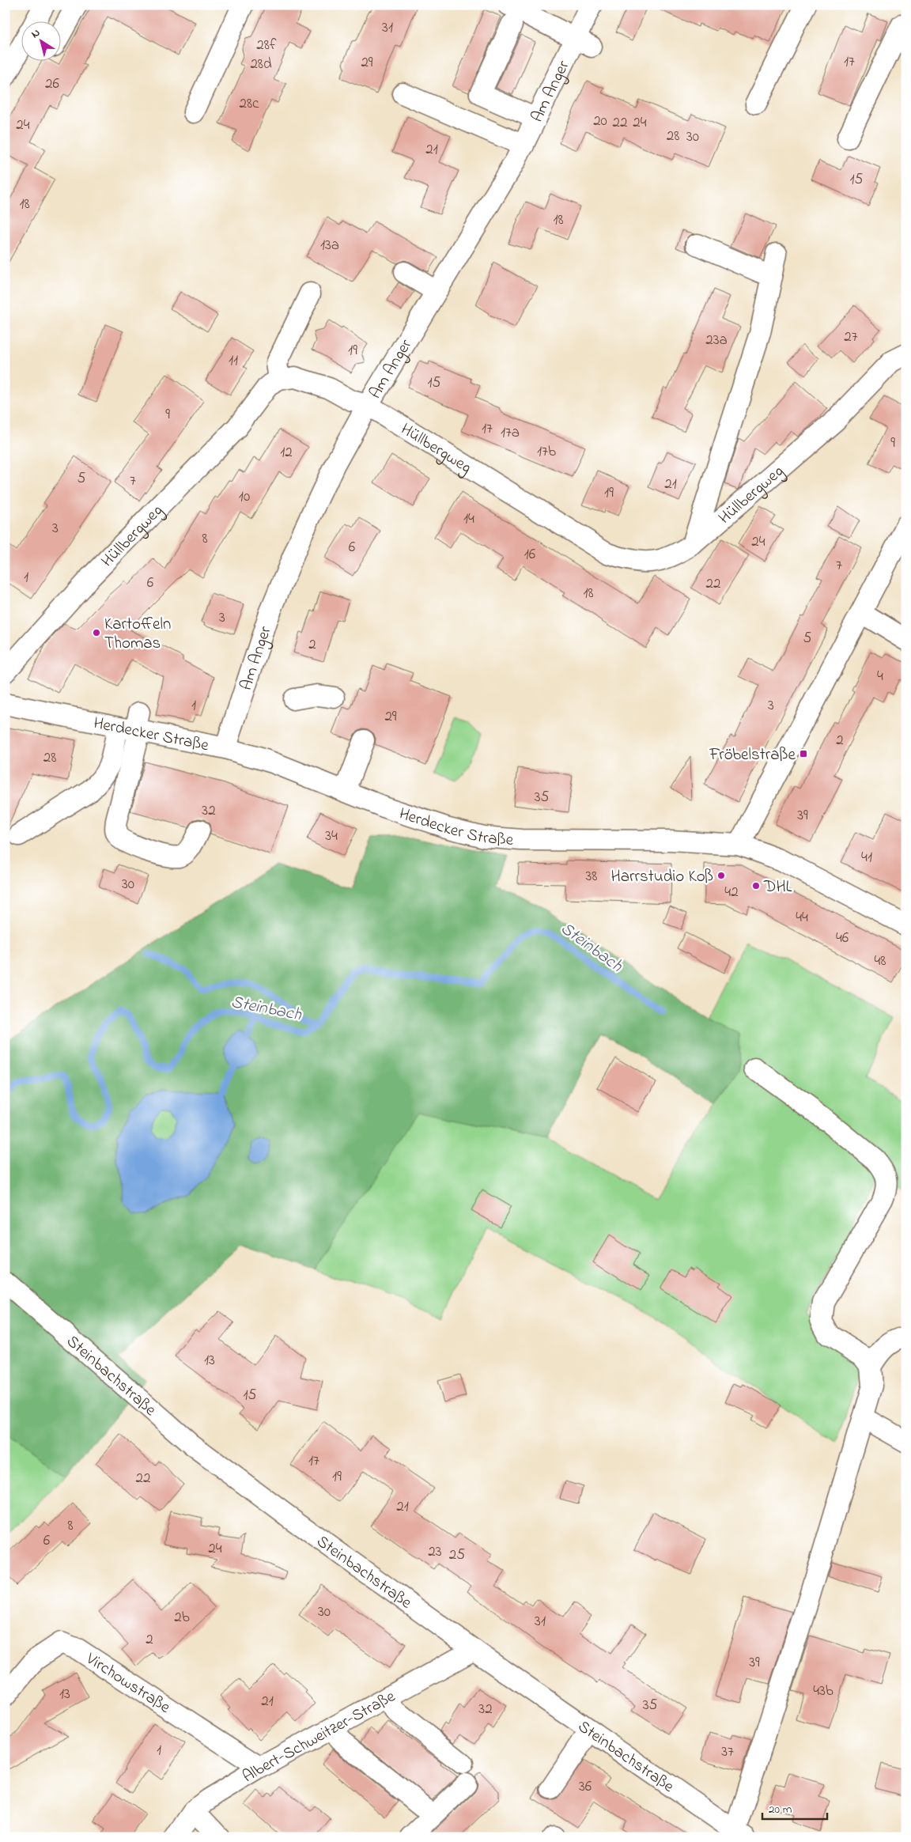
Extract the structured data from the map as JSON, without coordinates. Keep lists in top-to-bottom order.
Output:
{
  "streets": {
    "street": [
      "Am Anger",
      "Hüllbergweg",
      "Herdecker Straße",
      "Steinbachstraße",
      "Virchowstraße",
      "Albert-Schweitzer-Straße"
    ]
  },
  "crossings": [
    ["Am Anger", "Hüllbergweg"],
    ["Am Anger", "Herdecker Straße"],
    ["Steinbachstraße", "Albert-Schweitzer-Straße"],
    ["Virchowstraße", "Albert-Schweitzer-Straße"]
  ],
  "water": ["Steinbach"],
  "places": {
    "other": ["Kartoffeln Thomas", "Harrstudio Koß", "DHL"],
    "transit": ["Fröbelstraße"]
  },
  "house_numbers": [
    "31",
    "28f",
    "17",
    "29",
    "28d",
    "26",
    "28c",
    "20",
    "22",
    "24",
    "24",
    "28",
    "30",
    "21",
    "15",
    "18",
    "18",
    "13a",
    "27",
    "23a",
    "19",
    "11",
    "15",
    "9",
    "17",
    "17a",
    "9",
    "17b",
    "12",
    "5",
    "7",
    "21",
    "19",
    "10",
    "14",
    "3",
    "8",
    "24",
    "6",
    "16",
    "7",
    "1",
    "6",
    "22",
    "18",
    "3",
    "5",
    "2",
    "4",
    "1",
    "3",
    "29",
    "2",
    "28",
    "35",
    "32",
    "39",
    "34",
    "41",
    "38",
    "30",
    "42",
    "44",
    "46",
    "48",
    "13",
    "15",
    "17",
    "19",
    "22",
    "21",
    "8",
    "6",
    "24",
    "23",
    "25",
    "30",
    "2b",
    "31",
    "2",
    "39",
    "43b",
    "13",
    "21",
    "35",
    "32",
    "1",
    "37",
    "36"
  ],
  "scale_bar": "20 m",
  "north": "top left"
}
